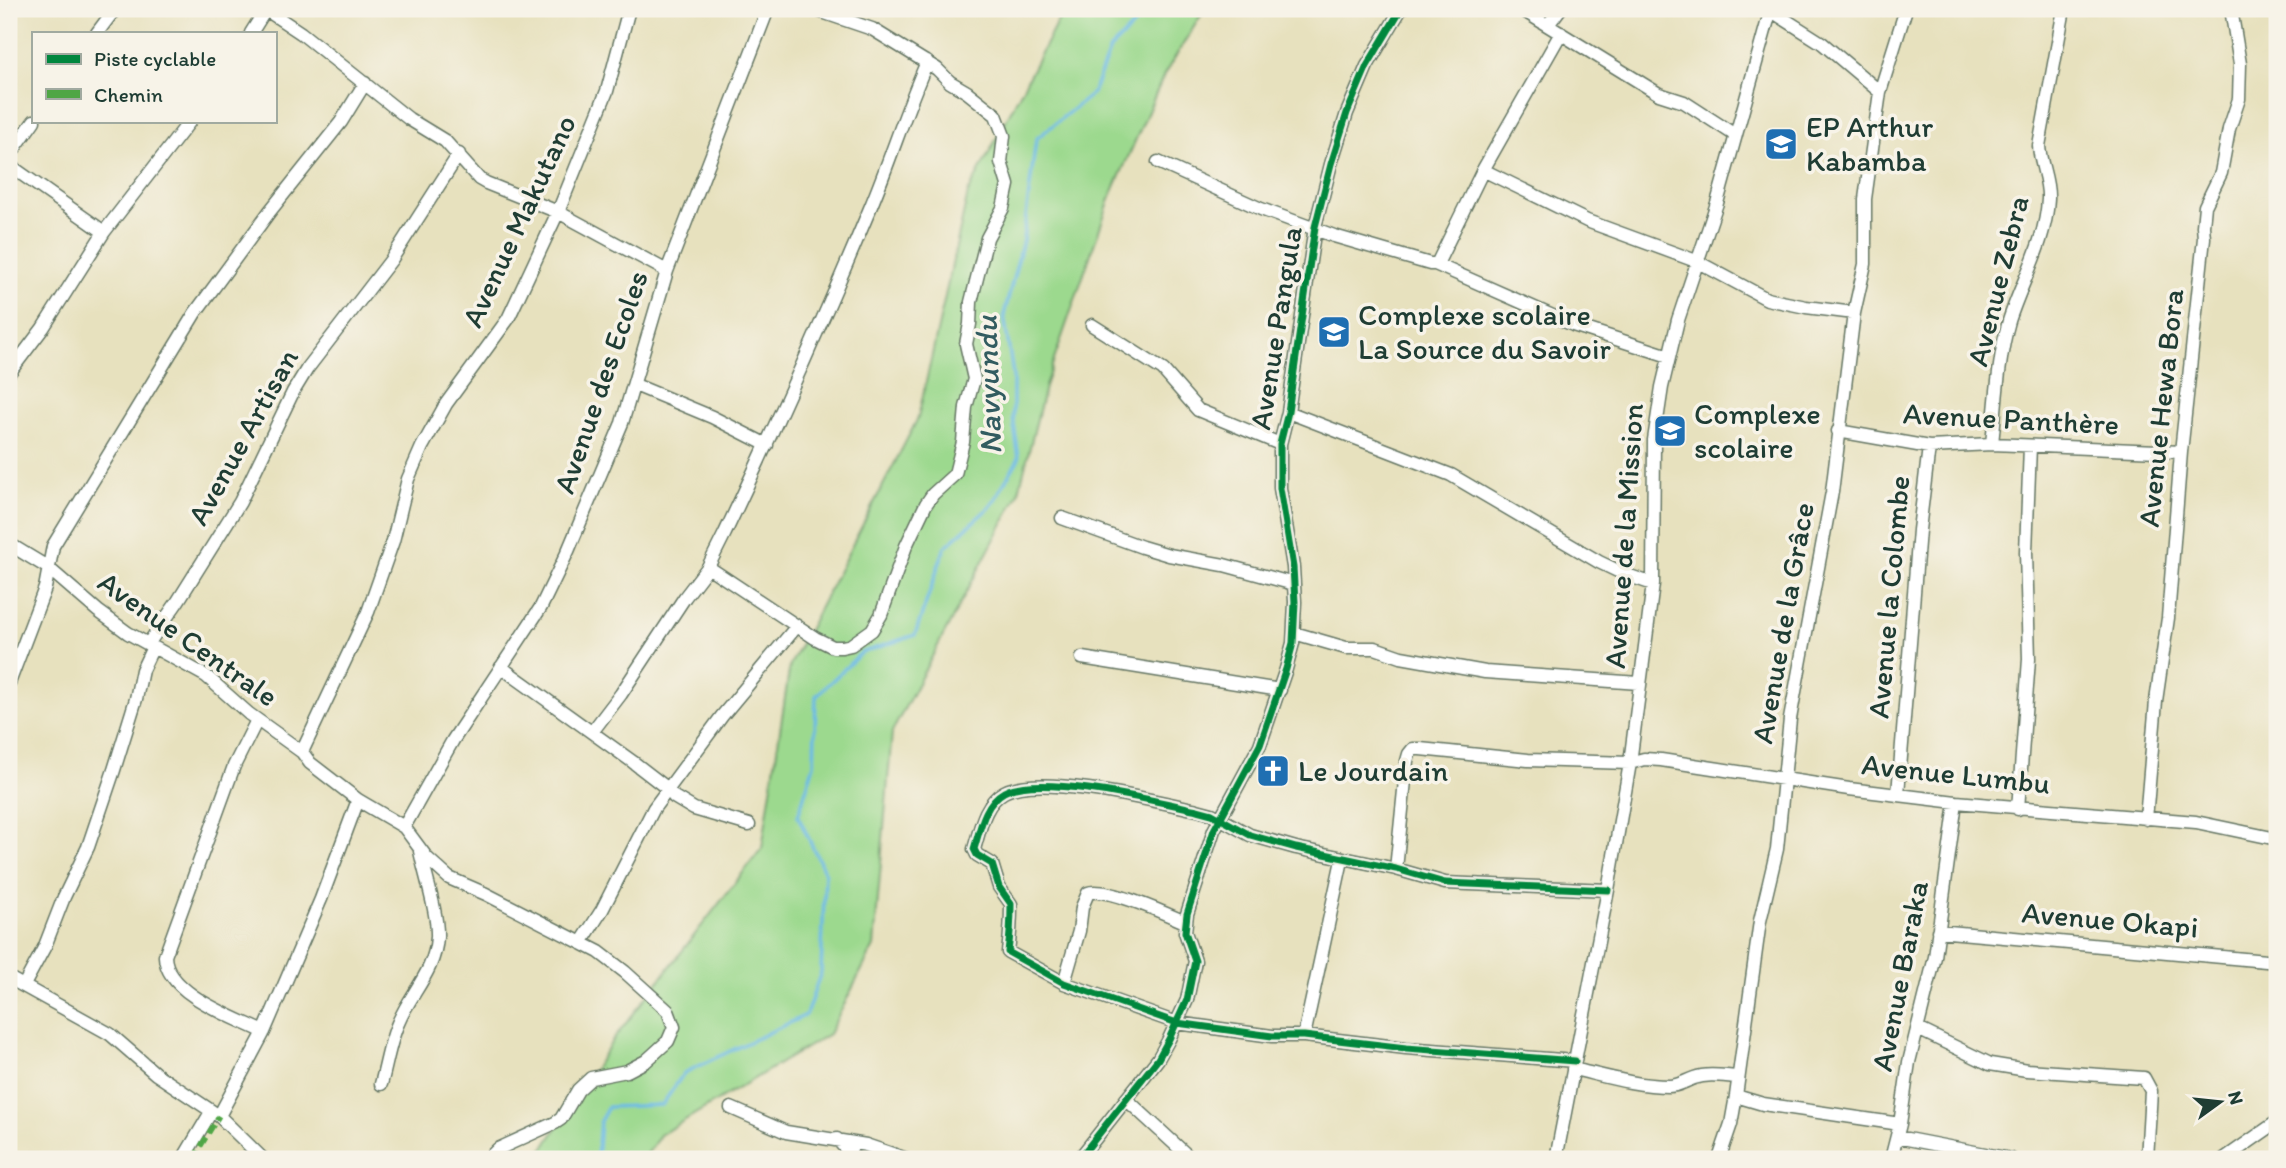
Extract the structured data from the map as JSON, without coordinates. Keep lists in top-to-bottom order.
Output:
{
  "streets": {
    "street": [
      "Avenue Makutano",
      "Avenue Zebra",
      "Avenue Pangula",
      "Avenue des Ecoles",
      "Avenue Hewa Bora",
      "Avenue Panthère",
      "Avenue Artisan",
      "Avenue de la Mission",
      "Avenue la Colombe",
      "Avenue de la Grâce",
      "Avenue Centrale",
      "Avenue Lumbu",
      "Avenue Okapi",
      "Avenue Baraka"
    ]
  },
  "crossings": [
    ["Avenue Makutano", "Avenue Centrale"],
    ["Avenue Zebra", "Avenue Panthère"],
    ["Avenue des Ecoles", "Avenue Centrale"],
    ["Avenue Hewa Bora", "Avenue Panthère"],
    ["Avenue Hewa Bora", "Avenue Lumbu"],
    ["Avenue Panthère", "Avenue la Colombe"],
    ["Avenue Panthère", "Avenue de la Grâce"],
    ["Avenue Artisan", "Avenue Centrale"],
    ["Avenue de la Mission", "Avenue Lumbu"],
    ["Avenue la Colombe", "Avenue Lumbu"],
    ["Avenue de la Grâce", "Avenue Lumbu"],
    ["Avenue Lumbu", "Avenue Baraka"],
    ["Avenue Okapi", "Avenue Baraka"]
  ],
  "water": ["Navyundu"],
  "places": {
    "school or university": ["EP Arthur Kabamba", "Complexe scolaire La Source du Savoir", "Complexe scolaire"],
    "church": ["Le Jourdain"]
  },
  "legend": ["Piste cyclable", "Chemin"],
  "north": "right"
}
